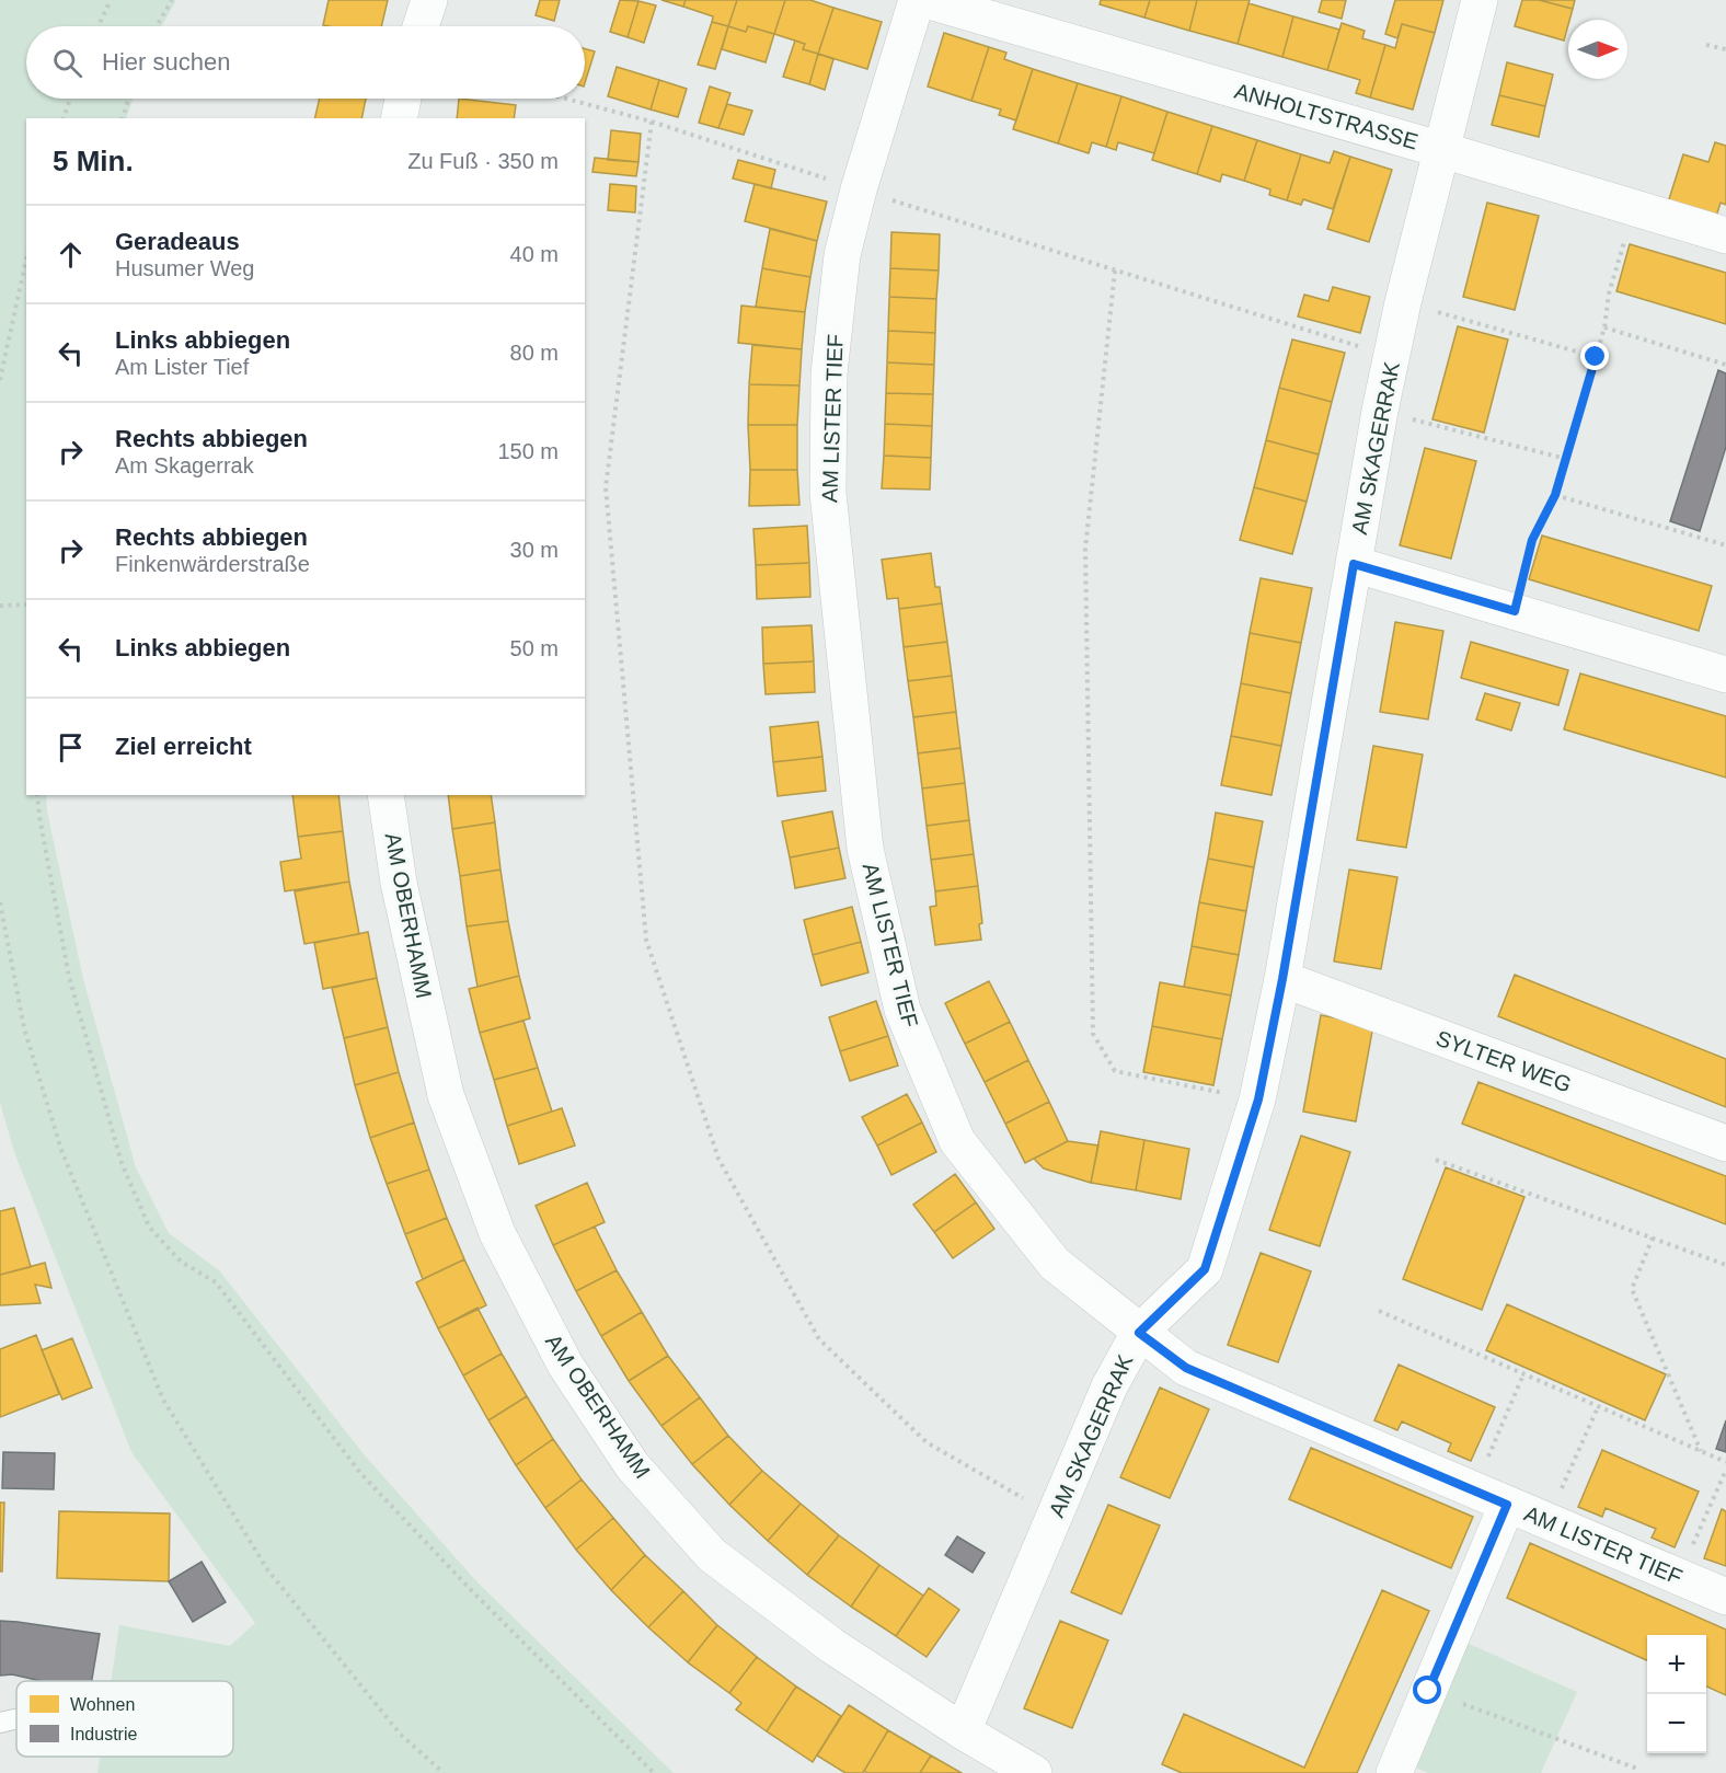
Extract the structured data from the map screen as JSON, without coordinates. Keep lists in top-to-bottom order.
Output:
{
  "streets": {
    "street": [
      "ANHOLTSTRASSE",
      "AM LISTER TIEF",
      "AM SKAGERRAK",
      "AM OBERHAMM",
      "SYLTER WEG"
    ]
  },
  "crossings": [
    ["ANHOLTSTRASSE", "AM SKAGERRAK"],
    ["AM LISTER TIEF", "AM SKAGERRAK"],
    ["AM SKAGERRAK", "AM OBERHAMM"],
    ["AM SKAGERRAK", "SYLTER WEG"]
  ],
  "legend": ["Wohnen", "Industrie"],
  "north": "right",
  "page": {
    "search": "Hier suchen",
    "heading": ["5 Min.", "Zu Fuß · 350 m"],
    "list": [
      ["Geradeaus", "Husumer Weg", "40 m"],
      ["Links abbiegen", "Am Lister Tief", "80 m"],
      ["Rechts abbiegen", "Am Skagerrak", "150 m"],
      ["Rechts abbiegen", "Finkenwärderstraße", "30 m"],
      ["Links abbiegen", "50 m"],
      "Ziel erreicht"
    ],
    "map_buttons": ["+", "−"]
  }
}
